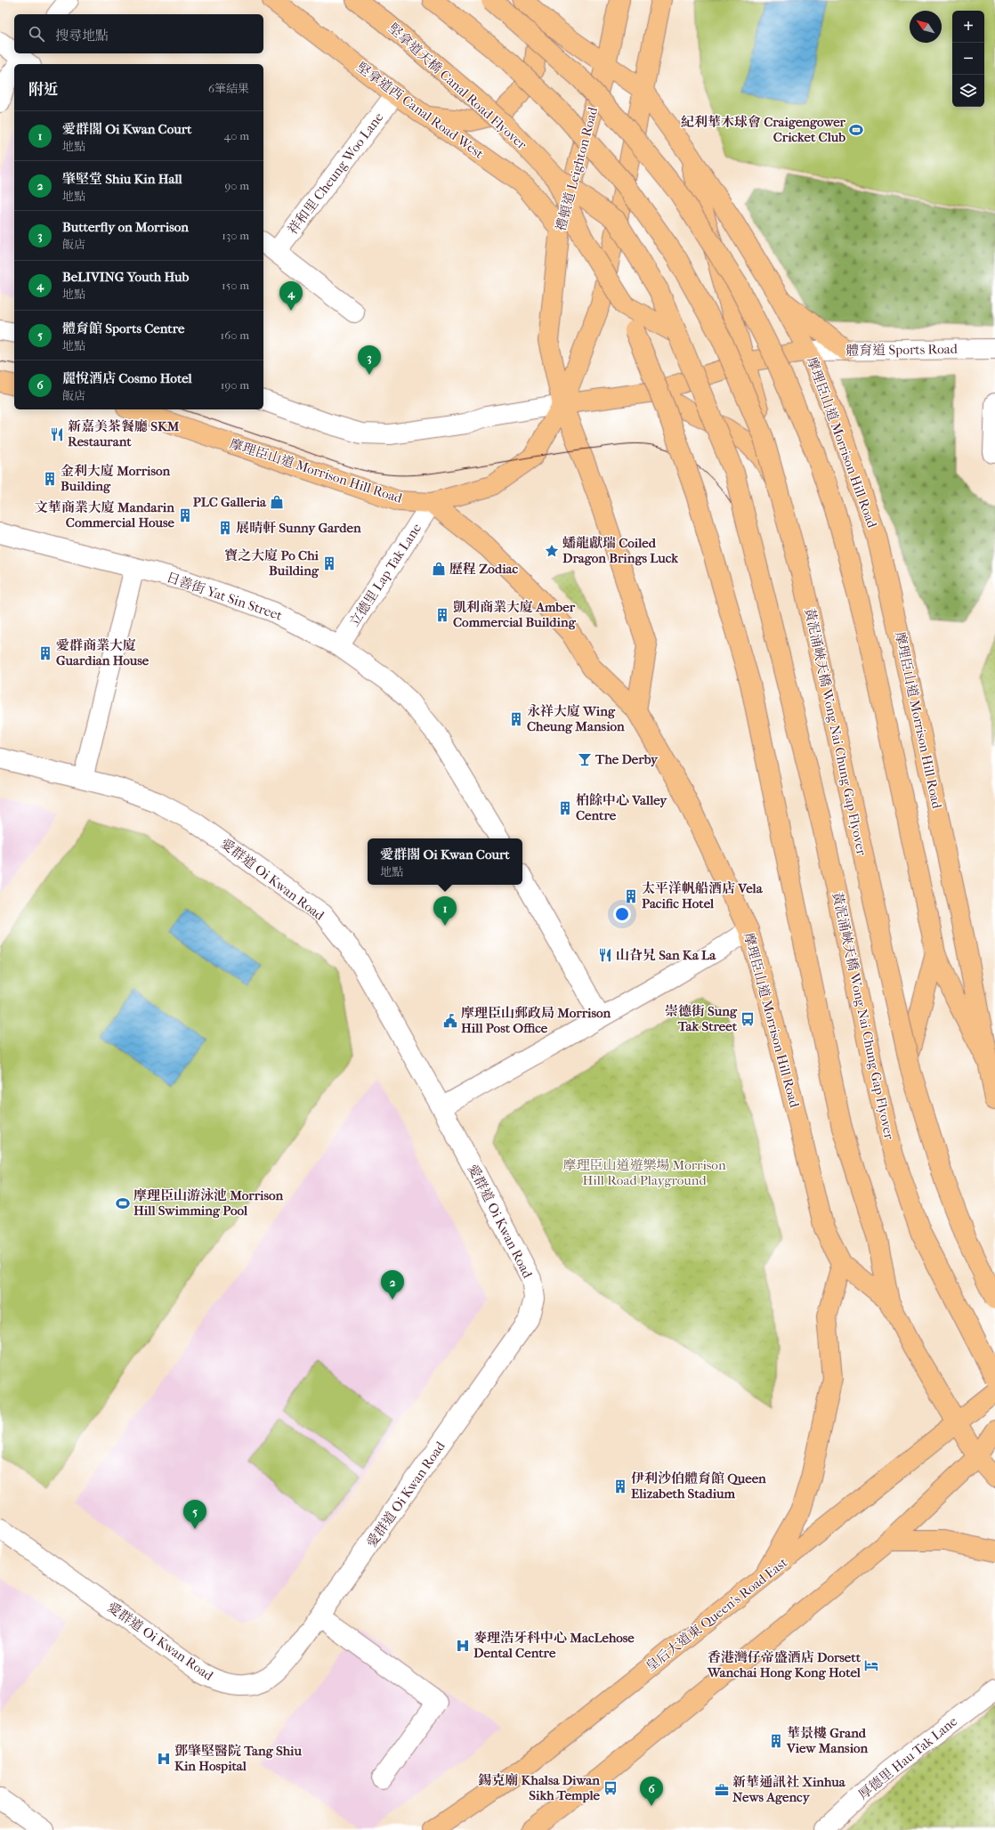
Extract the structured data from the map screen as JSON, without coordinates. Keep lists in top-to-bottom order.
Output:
{
  "streets": {
    "main road": [
      "堅拿道天橋 Canal Road Flyover",
      "堅拿道西 Canal Road West",
      "禮頓道 Leighton Road",
      "摩理臣山道 Morrison Hill Road",
      "黃泥涌峽天橋 Wong Nai Chung Gap Flyover",
      "皇后大道東 Queen's Road East"
    ],
    "street": [
      "祥和里 Cheung Woo Lane",
      "體育道 Sports Road",
      "立德里 Lap Tak Lane",
      "日善街 Yat Sin Street",
      "愛群道 Oi Kwan Road",
      "厚德里 Hau Tak Lane"
    ]
  },
  "crossings": [
    ["堅拿道天橋 Canal Road Flyover", "黃泥涌峽天橋 Wong Nai Chung Gap Flyover"],
    ["堅拿道西 Canal Road West", "禮頓道 Leighton Road"],
    ["堅拿道西 Canal Road West", "祥和里 Cheung Woo Lane"],
    ["禮頓道 Leighton Road", "摩理臣山道 Morrison Hill Road"],
    ["體育道 Sports Road", "摩理臣山道 Morrison Hill Road"],
    ["摩理臣山道 Morrison Hill Road", "立德里 Lap Tak Lane"],
    ["摩理臣山道 Morrison Hill Road", "皇后大道東 Queen's Road East"],
    ["立德里 Lap Tak Lane", "日善街 Yat Sin Street"]
  ],
  "parks": ["摩理臣山道遊樂場 Morrison Hill Road Playground"],
  "places": {
    "sports": ["紀利華木球會 Craigengower Cricket Club", "摩理臣山游泳池 Morrison Hill Swimming Pool"],
    "restaurant": ["新嘉美茶餐廳 SKM Restaurant", "山旮旯 San Ka La"],
    "building": [
      "金利大廈 Morrison Building",
      "文華商業大廈 Mandarin Commercial House",
      "展晴軒 Sunny Garden",
      "寶之大廈 Po Chi Building",
      "凱利商業大廈 Amber Commercial Building",
      "愛群商業大廈 Guardian House",
      "永祥大廈 Wing Cheung Mansion",
      "柏餘中心 Valley Centre",
      "太平洋帆船酒店 Vela Pacific Hotel",
      "伊利沙伯體育館 Queen Elizabeth Stadium",
      "華景樓 Grand View Mansion"
    ],
    "shop": ["PLC Galleria", "歷程 Zodiac"],
    "place": ["蟠龍獻瑞 Coiled Dragon Brings Luck"],
    "bar": ["The Derby"],
    "bus stop": ["崇德街 Sung Tak Street", "錫克廟 Khalsa Diwan Sikh Temple"],
    "public building": ["摩理臣山郵政局 Morrison Hill Post Office"],
    "hospital": ["麥理浩牙科中心 MacLehose Dental Centre", "鄧肇堅醫院 Tang Shiu Kin Hospital"],
    "hotel": ["香港灣仔帝盛酒店 Dorsett Wanchai Hong Kong Hotel"],
    "office": ["新華通訊社 Xinhua News Agency"]
  },
  "north": "top left",
  "page": {
    "map_buttons": ["+", "−"],
    "search": "搜尋地點",
    "heading": ["附近", "6筆結果"],
    "list": [
      {
        "mark": "1",
        "name": "愛群閣 Oi Kwan Court",
        "note": "地點",
        "value": "40 m"
      },
      {
        "mark": "2",
        "name": "肇堅堂 Shiu Kin Hall",
        "note": "地點",
        "value": "90 m"
      },
      {
        "mark": "3",
        "name": "Butterfly on Morrison",
        "note": "飯店",
        "value": "130 m"
      },
      {
        "mark": "4",
        "name": "BeLIVING Youth Hub",
        "note": "地點",
        "value": "150 m"
      },
      {
        "mark": "5",
        "name": "體育館 Sports Centre",
        "note": "地點",
        "value": "160 m"
      },
      {
        "mark": "6",
        "name": "麗悅酒店 Cosmo Hotel",
        "note": "飯店",
        "value": "190 m"
      }
    ],
    "pins": [
      "4",
      "3",
      "1",
      "2",
      "5",
      "6"
    ],
    "popup": ["愛群閣 Oi Kwan Court", "地點"]
  }
}
